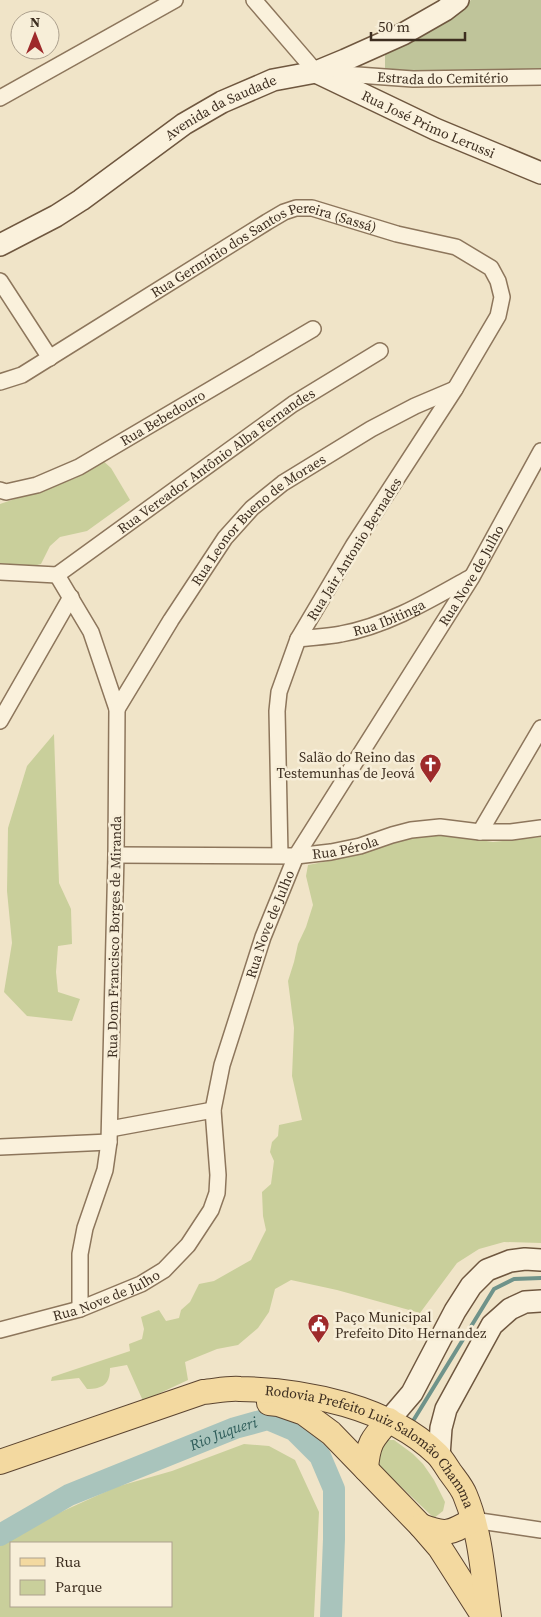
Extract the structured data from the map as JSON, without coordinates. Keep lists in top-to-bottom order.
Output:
{
  "streets": {
    "main road": ["Rodovia Prefeito Luiz Salomão Chamma"],
    "street": [
      "Estrada do Cemitério",
      "Avenida da Saudade",
      "Rua José Primo Lerussi",
      "Rua Germínio dos Santos Pereira (Sassá)",
      "Rua Bebedouro",
      "Rua Vereador Antônio Alba Fernandes",
      "Rua Leonor Bueno de Moraes",
      "Rua Jair Antonio Bernades",
      "Rua Nove de Julho",
      "Rua Ibitinga",
      "Rua Pérola",
      "Rua Dom Francisco Borges de Miranda"
    ]
  },
  "crossings": [
    ["Estrada do Cemitério", "Avenida da Saudade"],
    ["Estrada do Cemitério", "Rua José Primo Lerussi"],
    ["Avenida da Saudade", "Rua José Primo Lerussi"],
    ["Rua Germínio dos Santos Pereira (Sassá)", "Rua Jair Antonio Bernades"],
    ["Rua Vereador Antônio Alba Fernandes", "Rua Dom Francisco Borges de Miranda"],
    ["Rua Leonor Bueno de Moraes", "Rua Jair Antonio Bernades"],
    ["Rua Leonor Bueno de Moraes", "Rua Dom Francisco Borges de Miranda"],
    ["Rua Jair Antonio Bernades", "Rua Ibitinga"],
    ["Rua Jair Antonio Bernades", "Rua Pérola"],
    ["Rua Nove de Julho", "Rua Ibitinga"],
    ["Rua Nove de Julho", "Rua Pérola"],
    ["Rua Nove de Julho", "Rua Dom Francisco Borges de Miranda"],
    ["Rua Pérola", "Rua Dom Francisco Borges de Miranda"]
  ],
  "water": ["Rio Juqueri"],
  "places": {
    "church": ["Salão do Reino das Testemunhas de Jeová"],
    "public building": ["Paço Municipal Prefeito Dito Hernandez"]
  },
  "legend": ["Rua", "Parque"],
  "scale_bar": "50 m",
  "north": "top"
}
